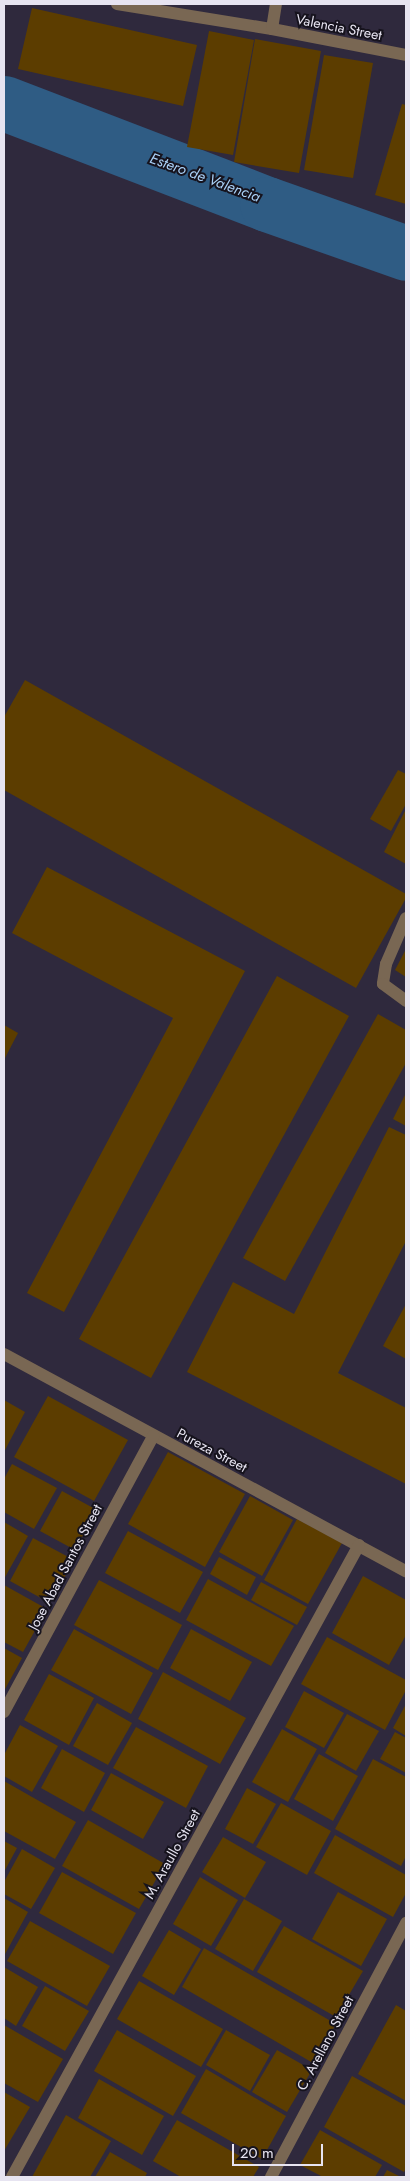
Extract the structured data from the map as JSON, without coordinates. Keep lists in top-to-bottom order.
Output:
{
  "streets": {
    "street": [
      "Valencia Street",
      "Pureza Street",
      "Jose Abad Santos Street",
      "M. Araullo Street",
      "C. Arellano Street"
    ]
  },
  "crossings": [
    ["Pureza Street", "Jose Abad Santos Street"],
    ["Pureza Street", "M. Araullo Street"]
  ],
  "water": ["Estero de Valencia"],
  "scale_bar": "20 m"
}
